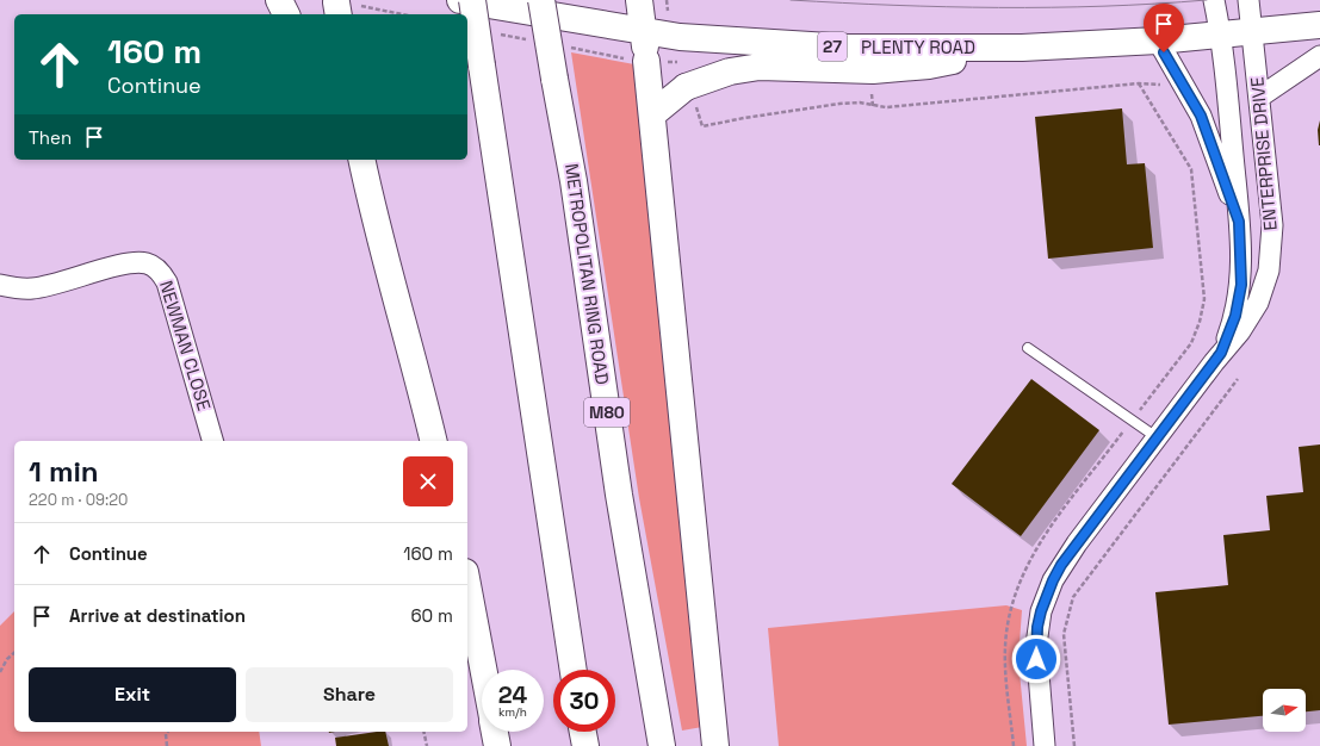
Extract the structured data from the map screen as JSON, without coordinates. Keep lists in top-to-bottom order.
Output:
{
  "streets": {
    "highway": [
      "27",
      "PLENTY ROAD",
      "METROPOLITAN RING ROAD",
      "M80"
    ],
    "street": ["ENTERPRISE DRIVE", "NEWMAN CLOSE"]
  },
  "crossings": [
    ["PLENTY ROAD", "ENTERPRISE DRIVE"]
  ],
  "north": "right",
  "page": {
    "turn": ["160 m", "Continue"],
    "then": "Then",
    "heading": ["1 min", "220 m · 09:20"],
    "list": [
      {
        "name": "Continue",
        "value": "160 m"
      },
      {
        "name": "Arrive at destination",
        "value": "60 m"
      }
    ],
    "buttons": ["Exit", "Share"],
    "speed": "24 km/h",
    "limit": "30"
  }
}
